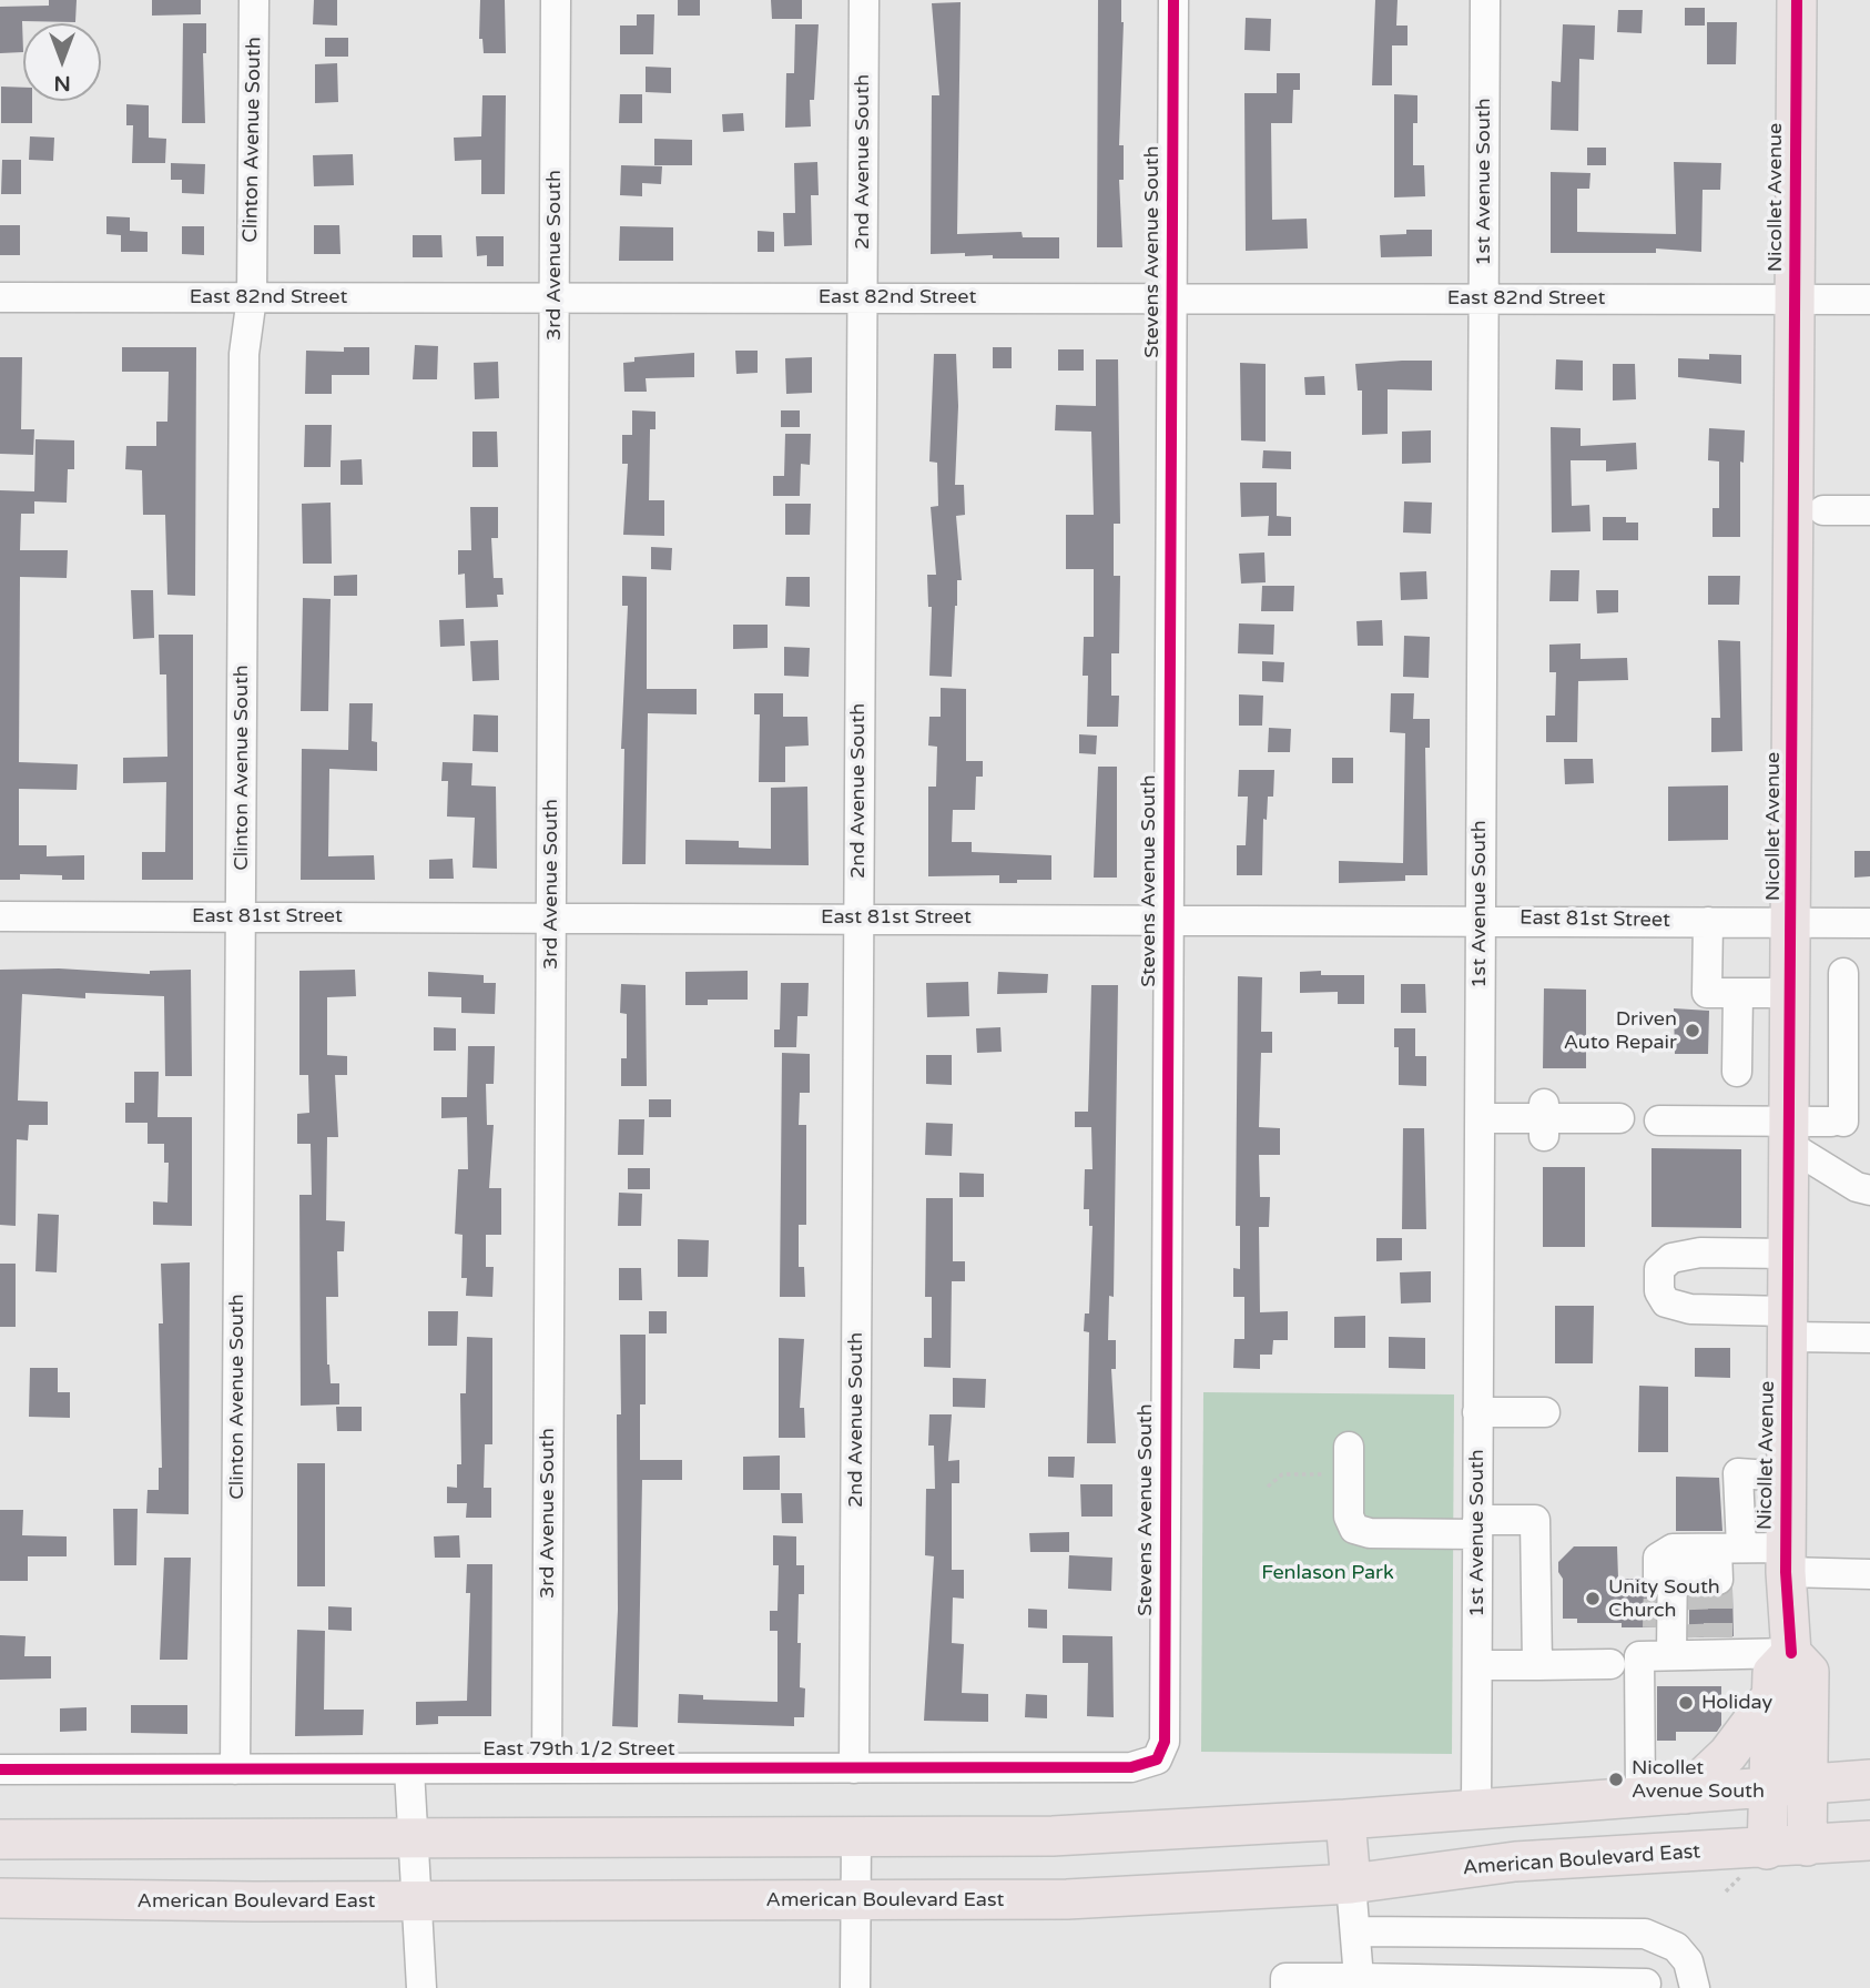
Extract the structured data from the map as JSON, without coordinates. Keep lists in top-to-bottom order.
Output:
{
  "streets": {
    "main road": ["Nicollet Avenue", "American Boulevard East"],
    "street": [
      "Clinton Avenue South",
      "2nd Avenue South",
      "1st Avenue South",
      "Stevens Avenue South",
      "3rd Avenue South",
      "East 82nd Street",
      "East 81st Street",
      "East 79th 1/2 Street"
    ]
  },
  "crossings": [
    ["Clinton Avenue South", "East 82nd Street"],
    ["Clinton Avenue South", "East 81st Street"],
    ["Clinton Avenue South", "East 79th 1/2 Street"],
    ["2nd Avenue South", "East 82nd Street"],
    ["2nd Avenue South", "East 81st Street"],
    ["2nd Avenue South", "East 79th 1/2 Street"],
    ["1st Avenue South", "East 82nd Street"],
    ["1st Avenue South", "East 81st Street"],
    ["Nicollet Avenue", "East 82nd Street"],
    ["Nicollet Avenue", "East 81st Street"],
    ["Nicollet Avenue", "American Boulevard East"],
    ["Stevens Avenue South", "East 82nd Street"],
    ["Stevens Avenue South", "East 81st Street"],
    ["Stevens Avenue South", "East 79th 1/2 Street"],
    ["3rd Avenue South", "East 82nd Street"],
    ["3rd Avenue South", "East 81st Street"],
    ["3rd Avenue South", "East 79th 1/2 Street"]
  ],
  "parks": ["Fenlason Park"],
  "places": [
    "Driven Auto Repair",
    "Unity South Church",
    "Holiday",
    "Nicollet Avenue South"
  ],
  "north": "bottom"
}
